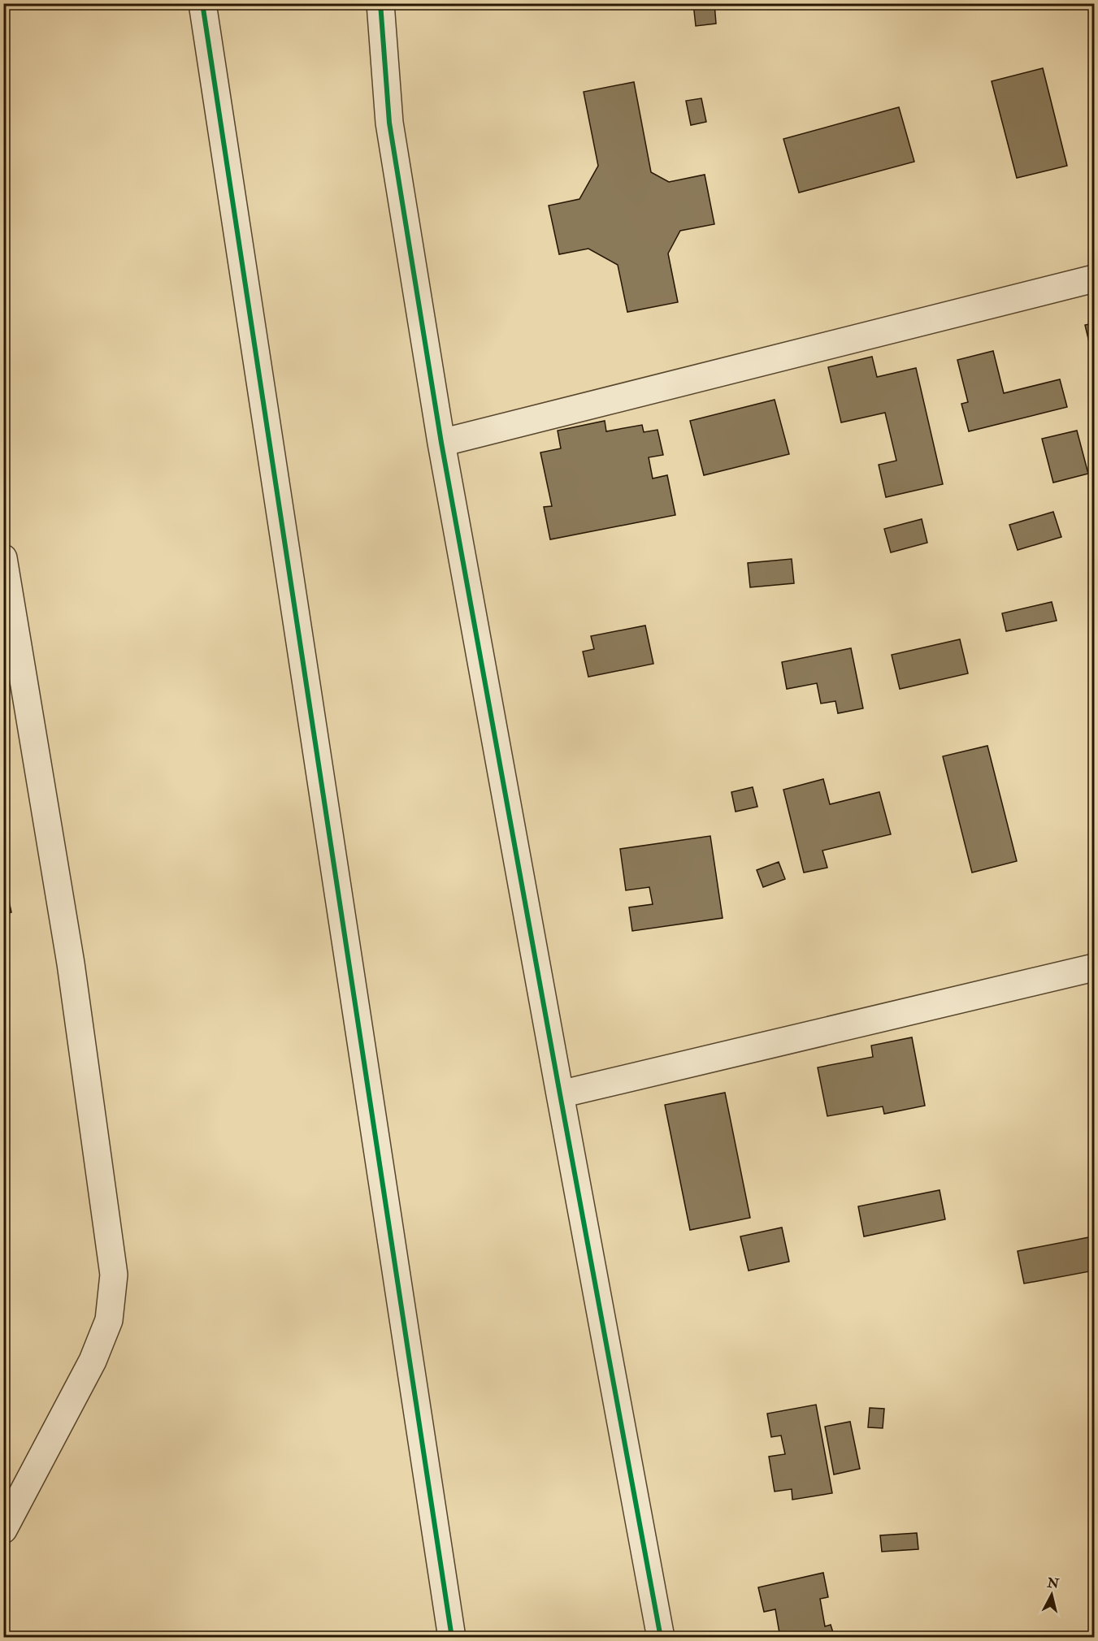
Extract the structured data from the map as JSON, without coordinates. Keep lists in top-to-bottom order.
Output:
{
  "north": "top"
}
